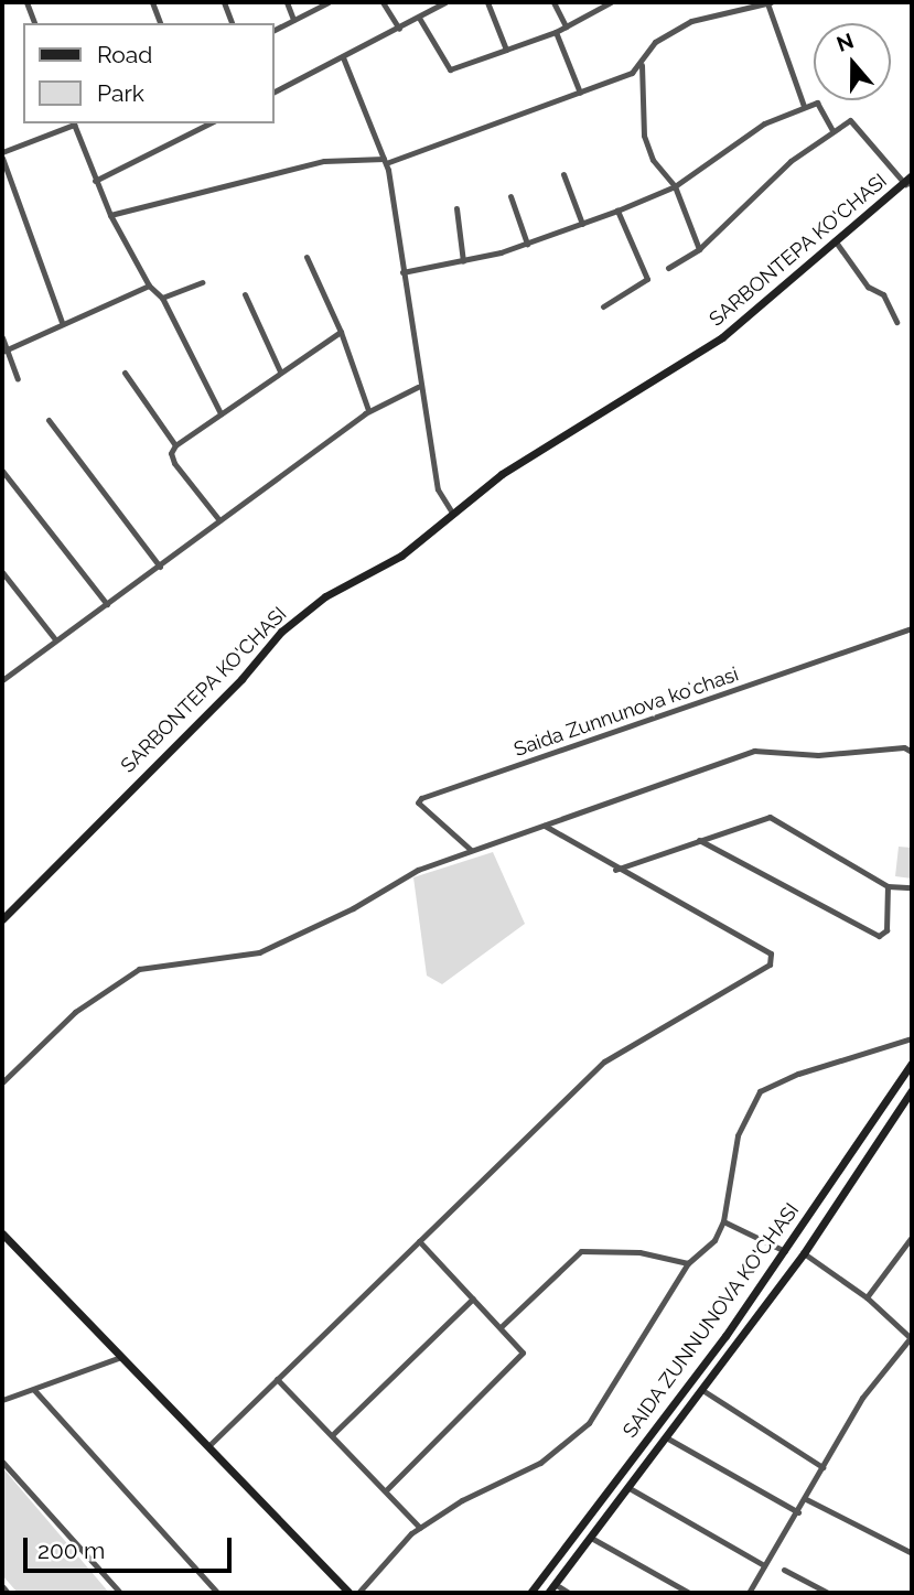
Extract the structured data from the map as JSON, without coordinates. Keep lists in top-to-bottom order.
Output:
{
  "streets": {
    "street": ["SARBONTEPA KO'CHASI", "Saida Zunnunova koʻchasi", "SAIDA ZUNNUNOVA KO'CHASI"]
  },
  "legend": ["Road", "Park"],
  "scale_bar": "200 m",
  "north": "top"
}
